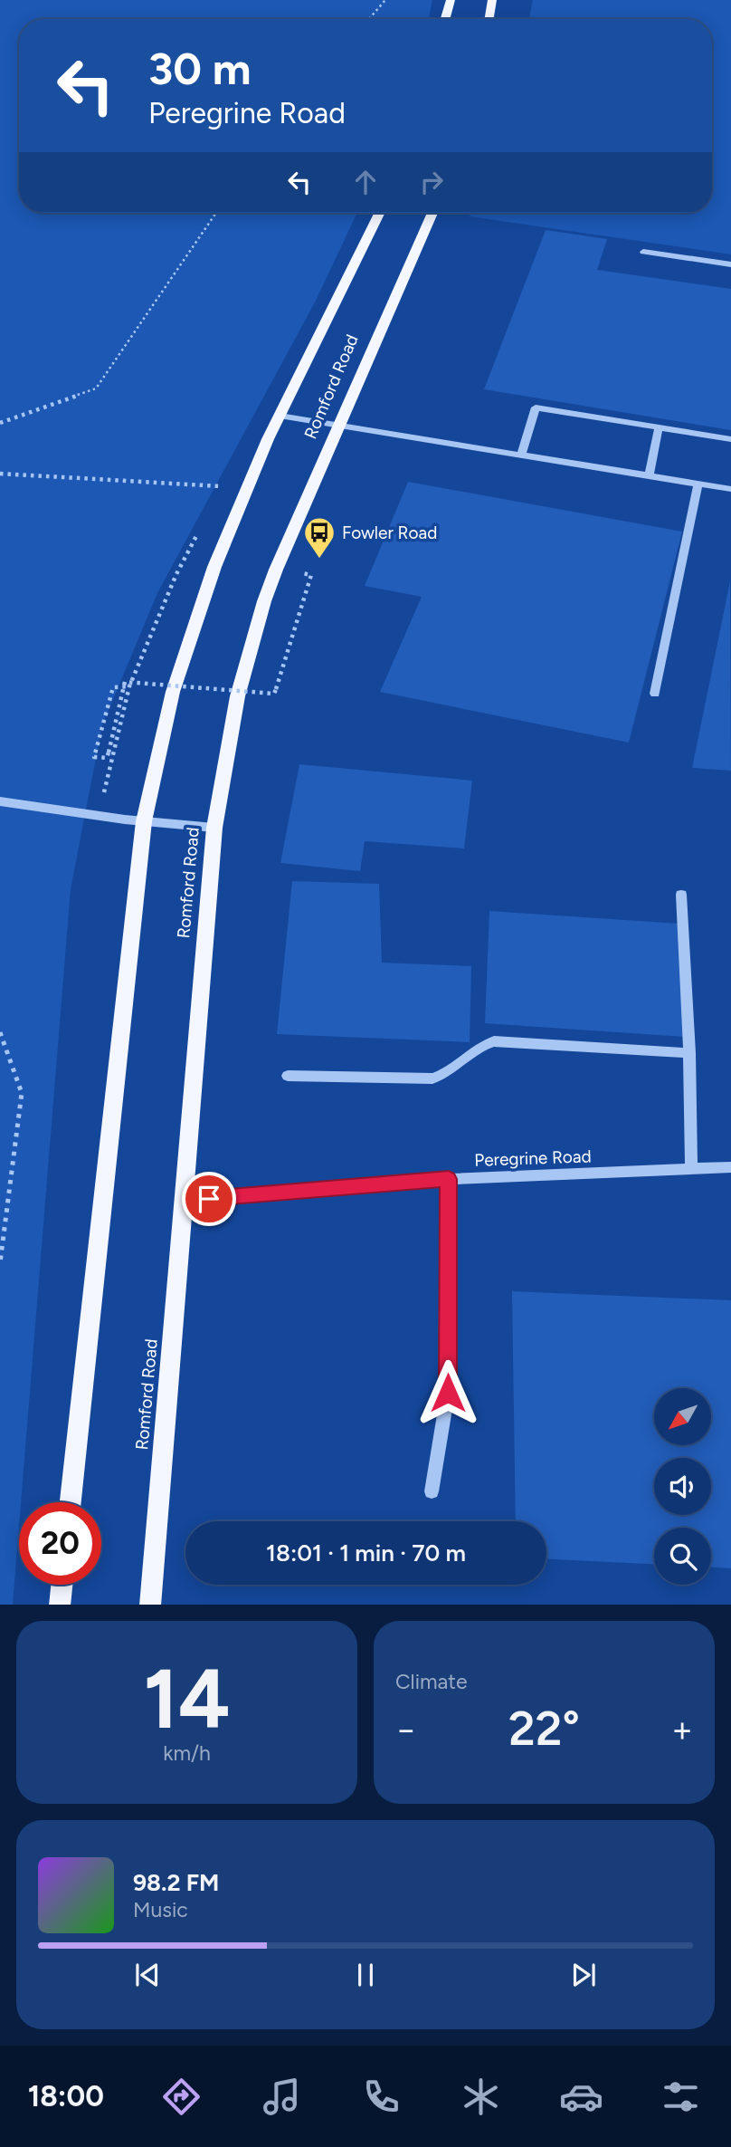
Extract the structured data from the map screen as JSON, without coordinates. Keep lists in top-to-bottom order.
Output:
{
  "streets": {
    "main road": ["Romford Road"],
    "street": ["Peregrine Road"]
  },
  "crossings": [
    ["Romford Road", "Peregrine Road"]
  ],
  "places": {
    "bus stop": ["Fowler Road"]
  },
  "north": "bottom left",
  "page": {
    "turn": ["30 m", "Peregrine Road"],
    "limit": "20",
    "trip": "18:01 · 1 min · 70 m",
    "tile": [
      ["14", "km/h"],
      "Climate"
    ],
    "heat": ["−", "22°", "+"],
    "song": ["98.2 FM", "Music"],
    "tabs": "18:00"
  }
}
